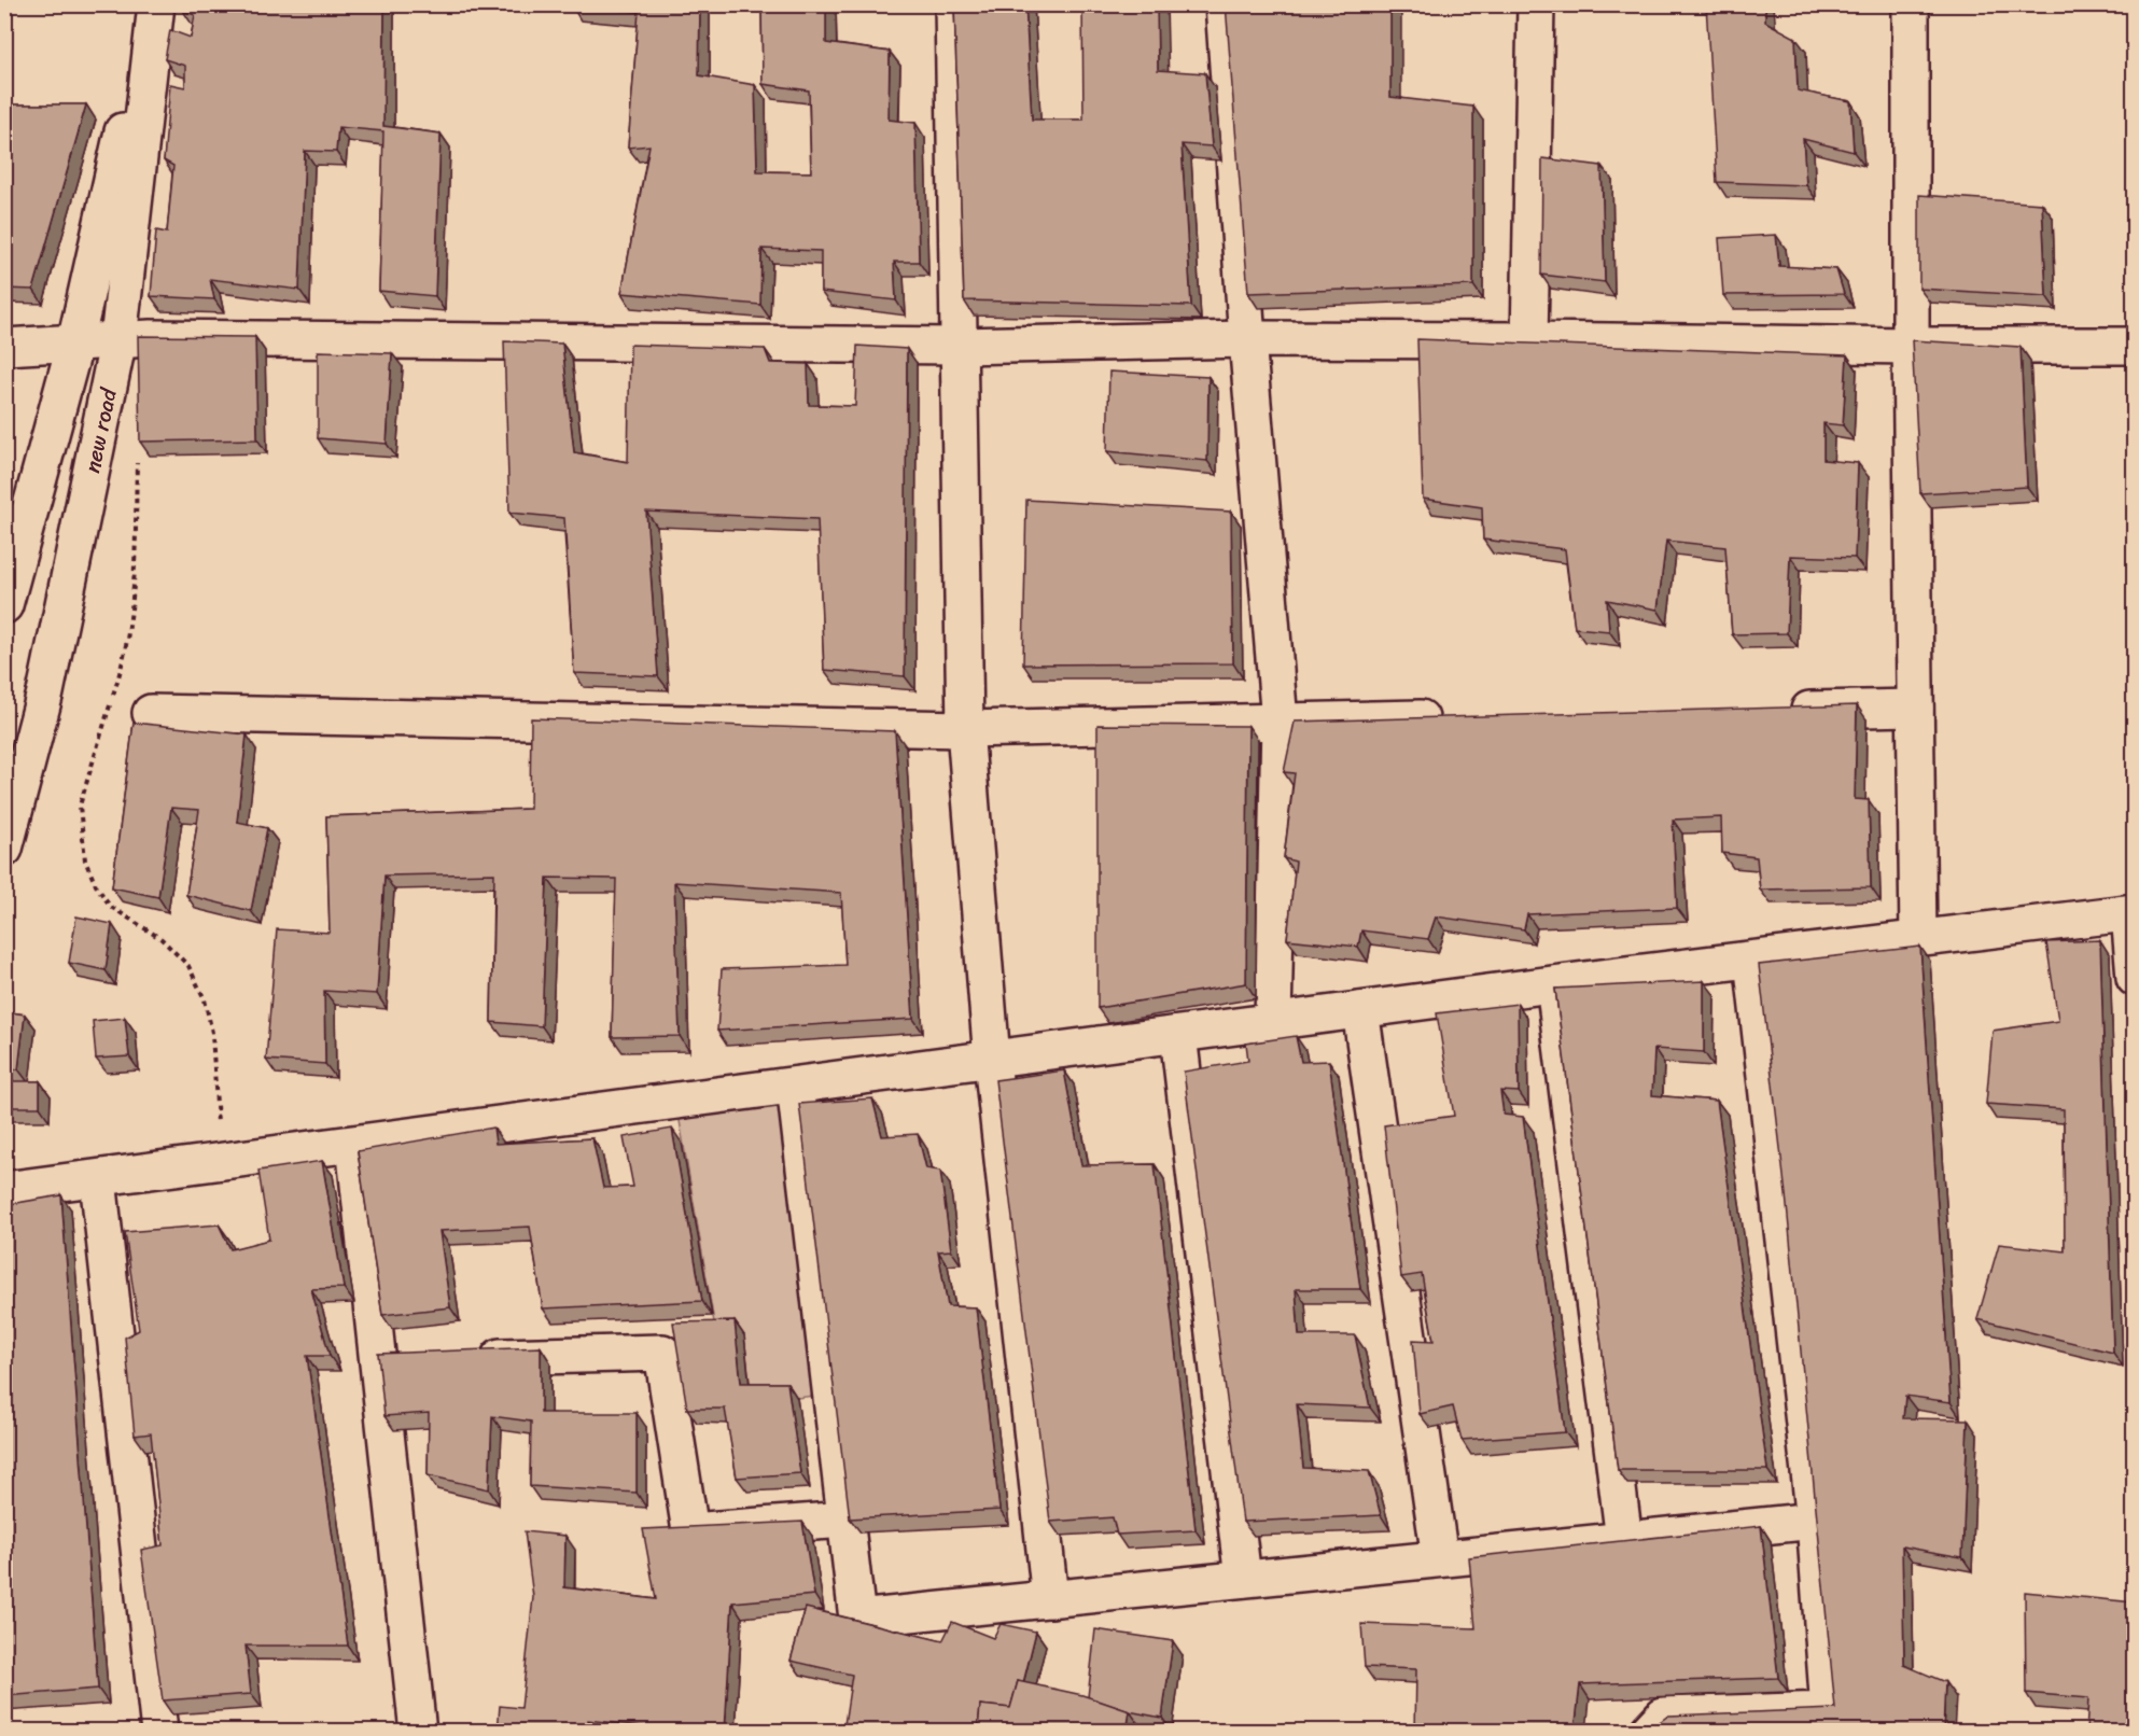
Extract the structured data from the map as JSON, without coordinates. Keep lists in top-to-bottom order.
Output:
{
  "streets": {
    "street": ["new road"]
  }
}
